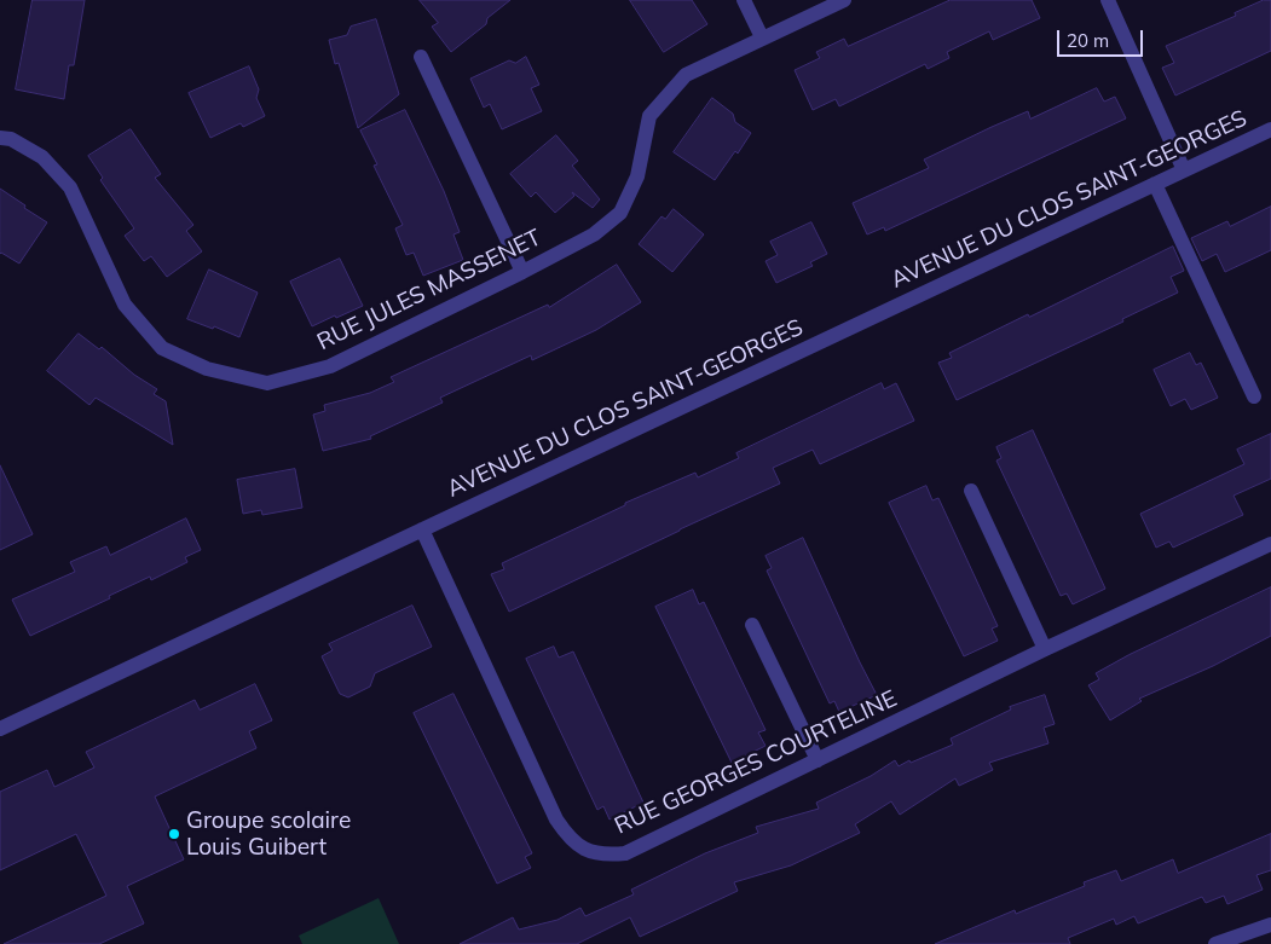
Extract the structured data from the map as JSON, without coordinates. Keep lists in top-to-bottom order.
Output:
{
  "streets": {
    "street": ["AVENUE DU CLOS SAINT-GEORGES", "RUE JULES MASSENET", "RUE GEORGES COURTELINE"]
  },
  "crossings": [
    ["AVENUE DU CLOS SAINT-GEORGES", "RUE GEORGES COURTELINE"]
  ],
  "places": ["Groupe scolaire Louis Guibert"],
  "scale_bar": "20 m"
}
